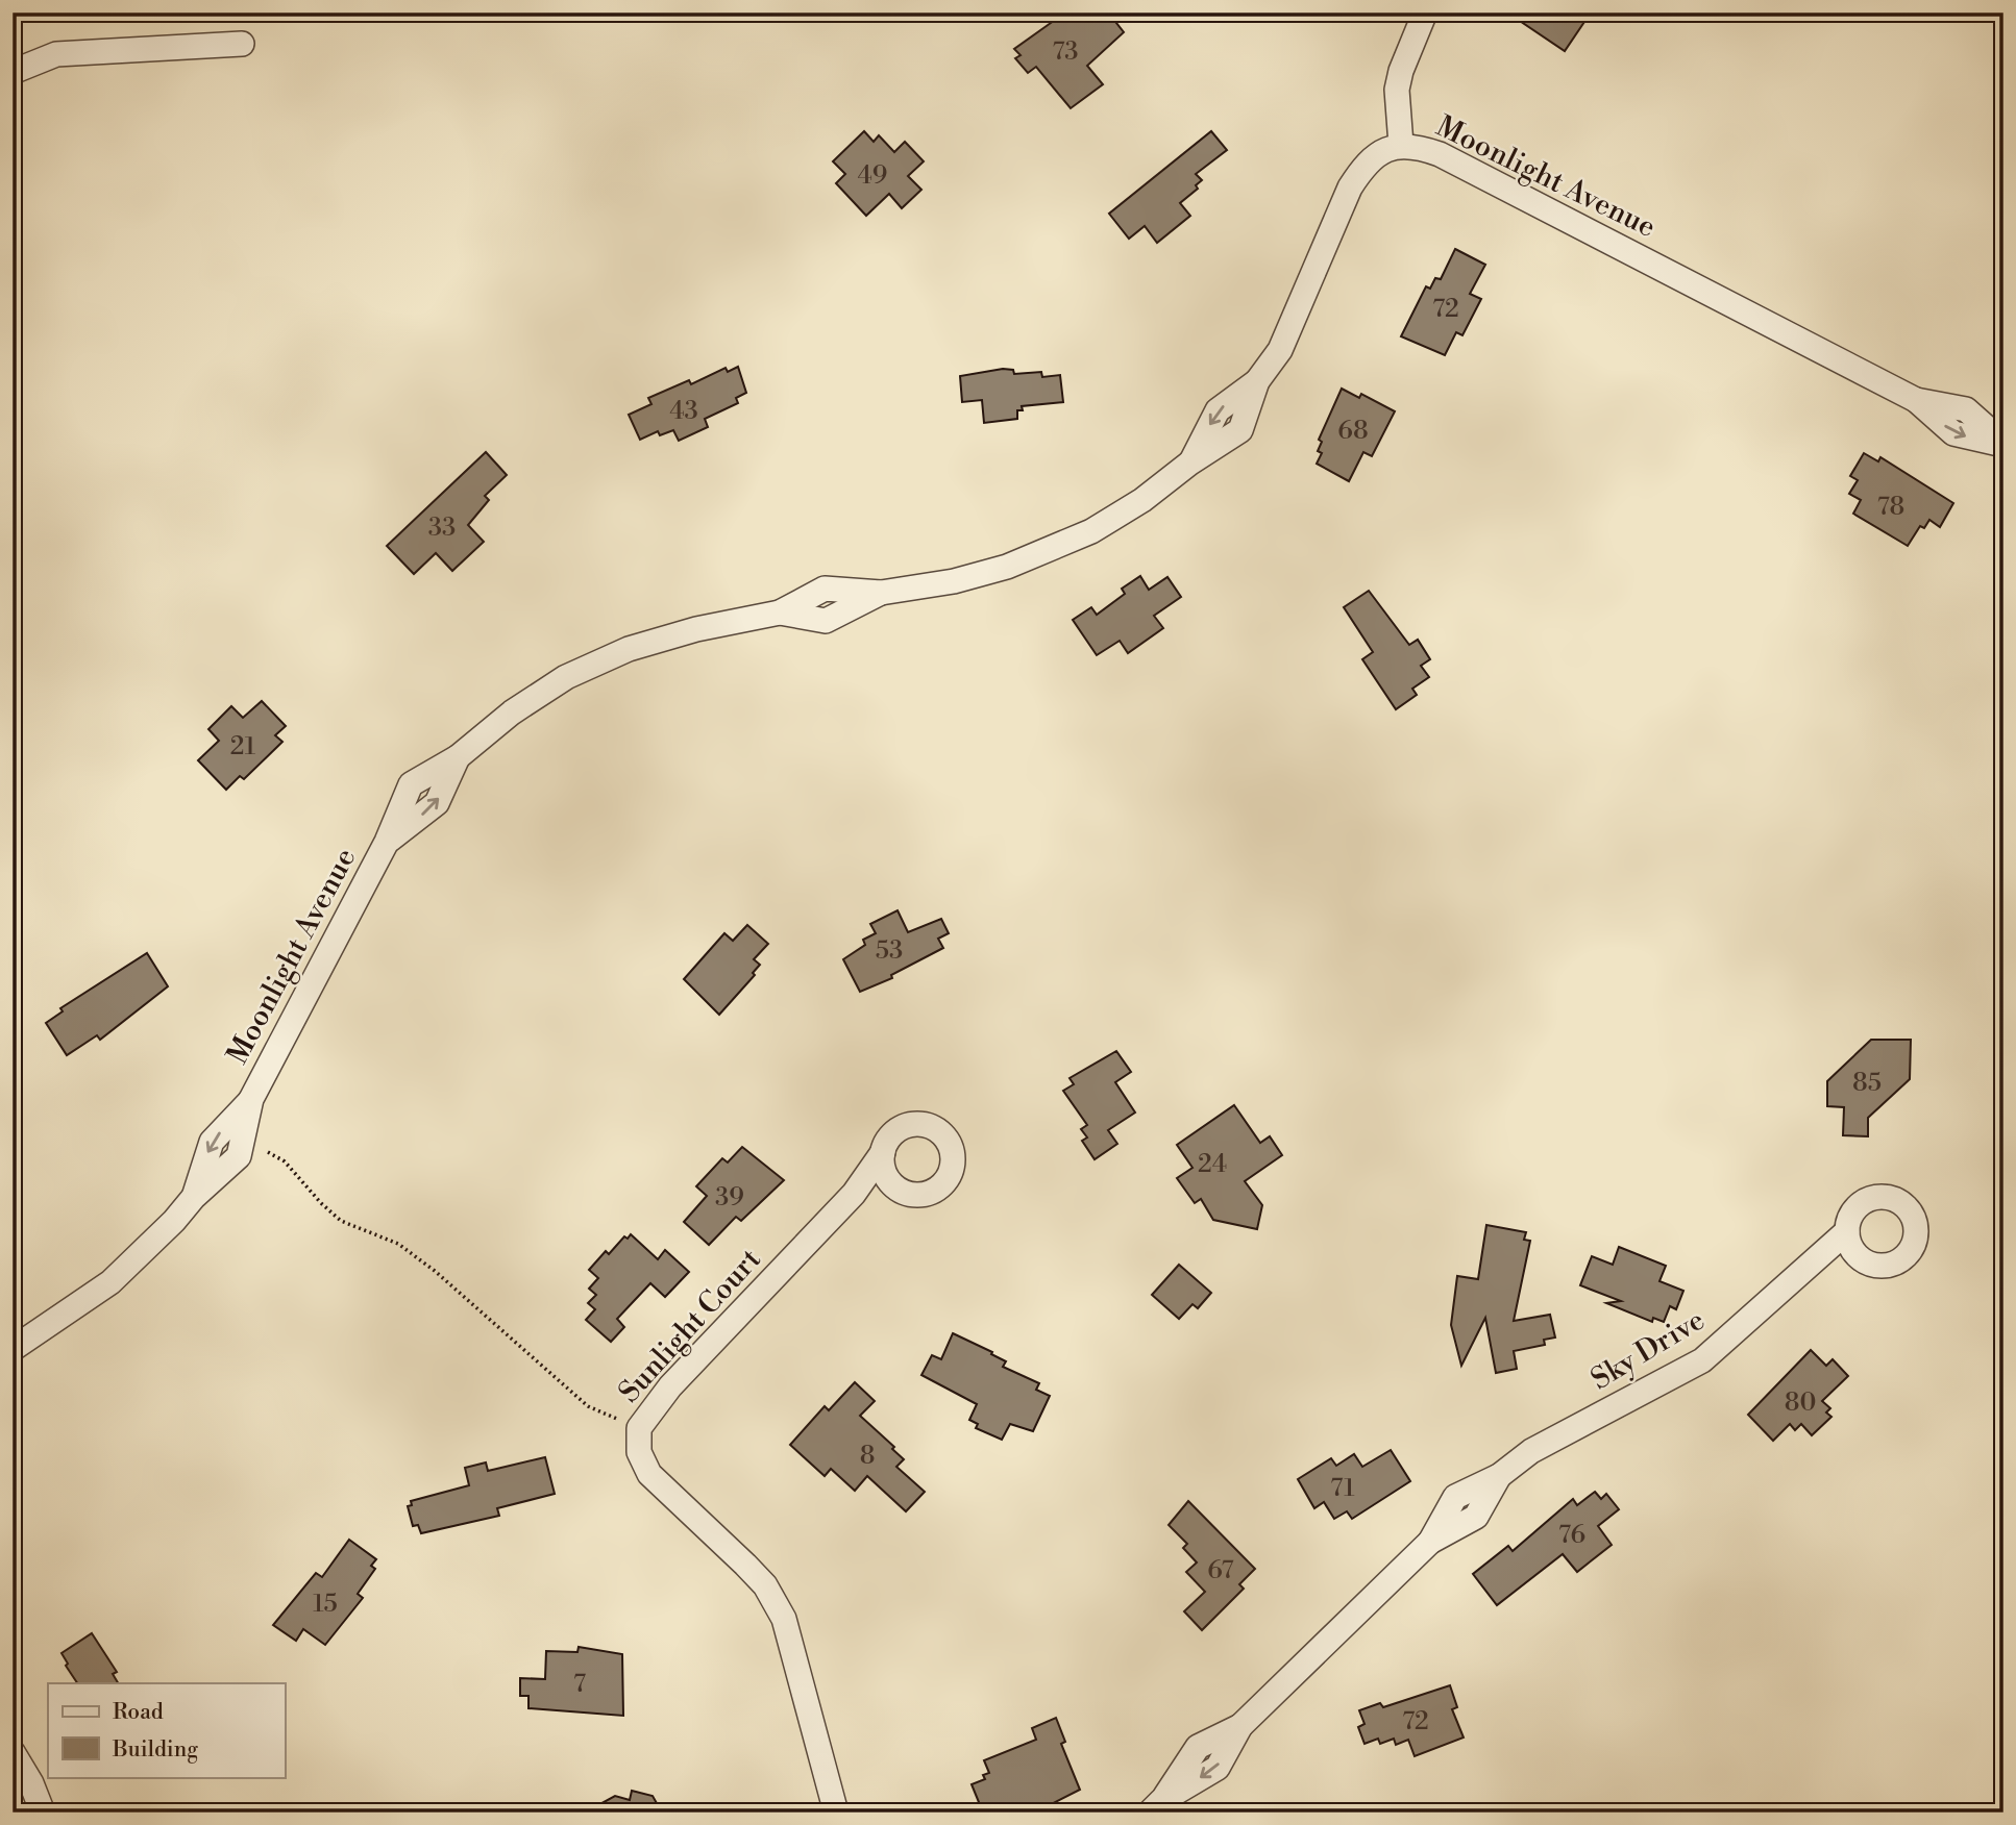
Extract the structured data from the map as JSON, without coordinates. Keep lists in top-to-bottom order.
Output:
{
  "streets": {
    "street": ["Moonlight Avenue", "Sunlight Court", "Sky Drive"]
  },
  "house_numbers": [
    "73",
    "49",
    "72",
    "43",
    "68",
    "78",
    "33",
    "21",
    "53",
    "85",
    "24",
    "39",
    "80",
    "8",
    "71",
    "76",
    "67",
    "15",
    "7",
    "72"
  ],
  "legend": ["Road", "Building"]
}
